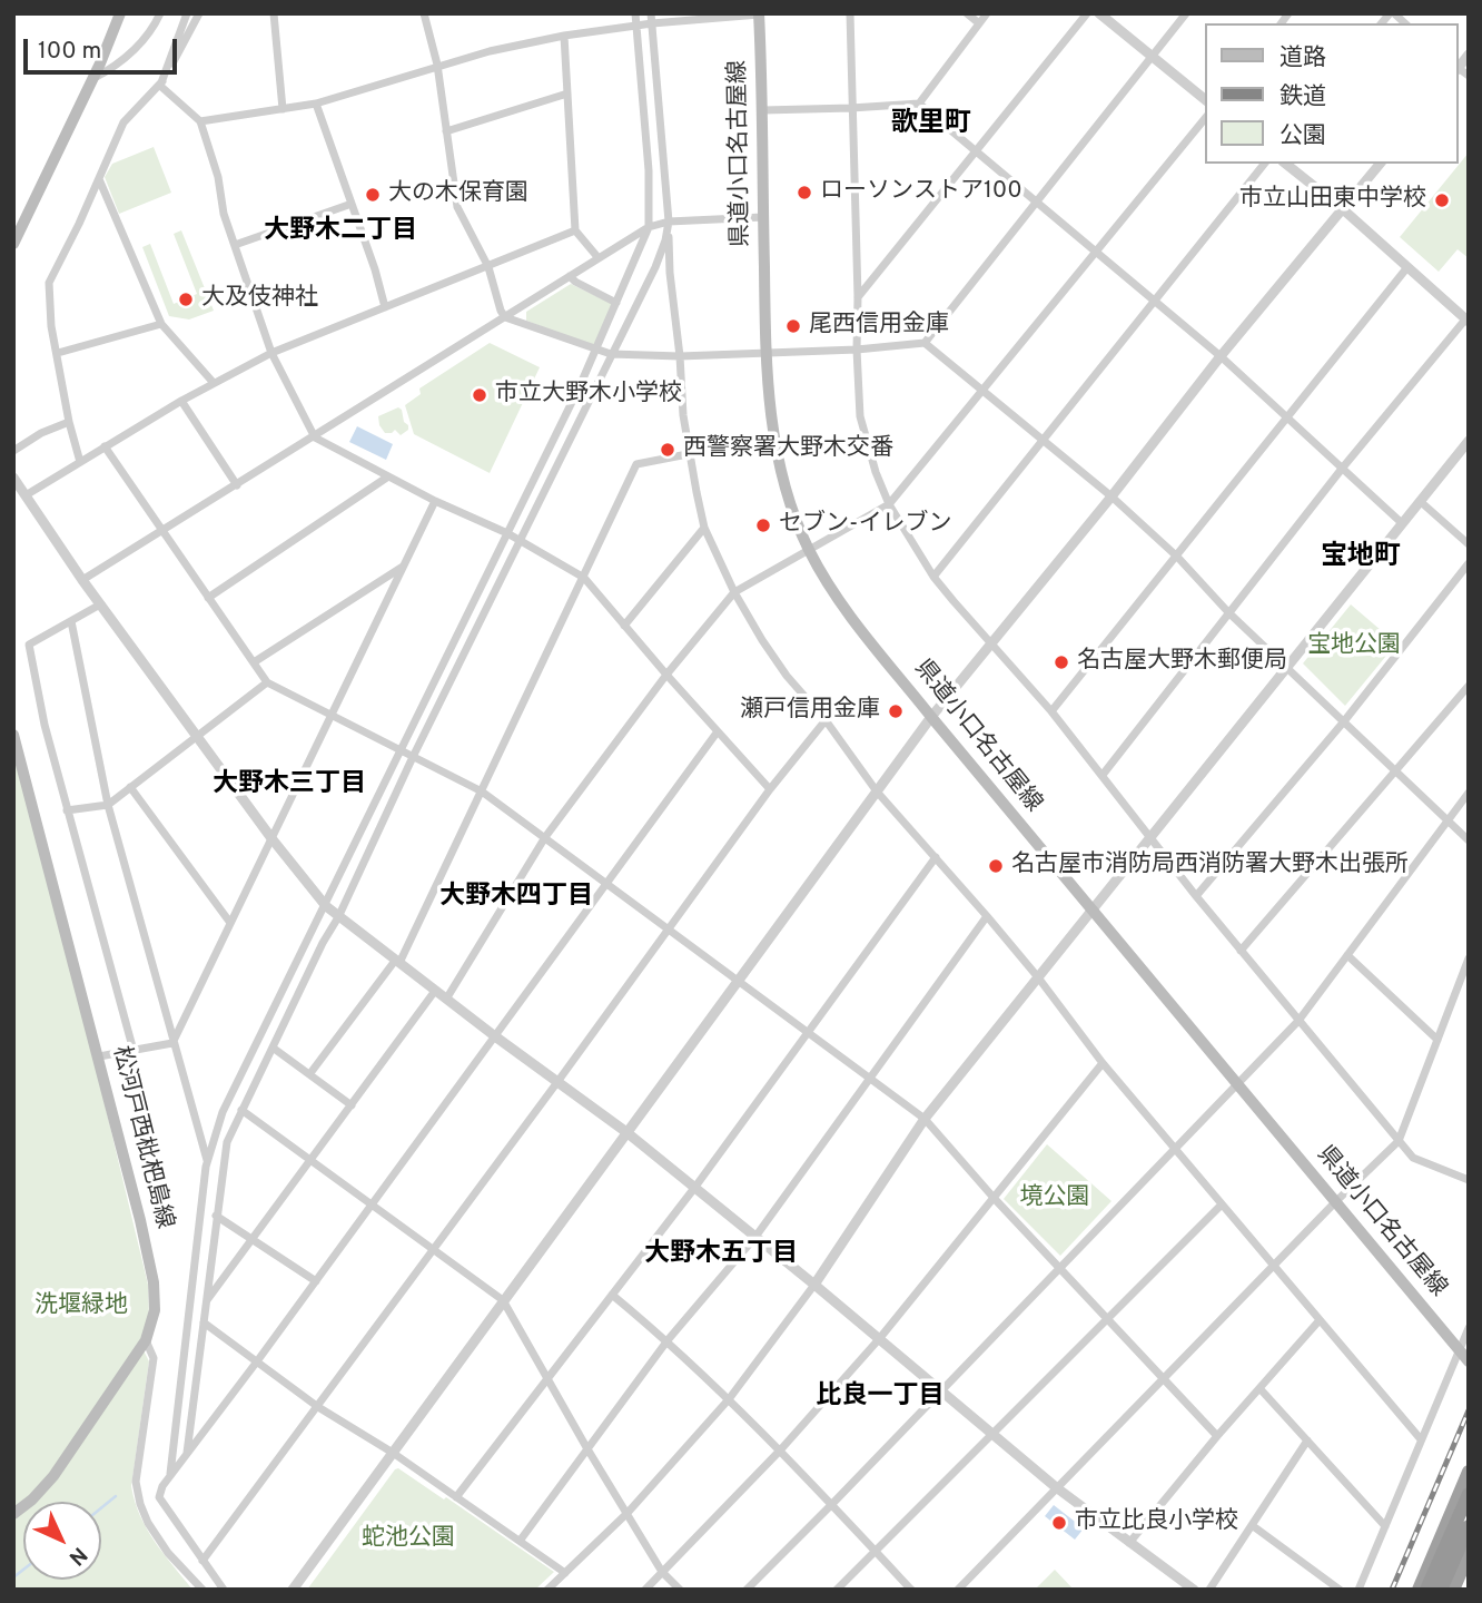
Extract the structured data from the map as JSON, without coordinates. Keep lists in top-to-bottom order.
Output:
{
  "streets": {
    "main road": ["県道小口名古屋線", "松河戸西枇杷島線"]
  },
  "districts": [
    "歌里町",
    "大野木二丁目",
    "宝地町",
    "大野木三丁目",
    "大野木四丁目",
    "大野木五丁目",
    "比良一丁目"
  ],
  "parks": [
    "宝地公園",
    "境公園",
    "洗堰緑地",
    "蛇池公園"
  ],
  "places": [
    "ローソンストア100",
    "大の木保育園",
    "市立山田東中学校",
    "大及伎神社",
    "尾西信用金庫",
    "市立大野木小学校",
    "西警察署大野木交番",
    "セブン-イレブン",
    "名古屋大野木郵便局",
    "瀬戸信用金庫",
    "名古屋市消防局西消防署大野木出張所",
    "市立比良小学校"
  ],
  "legend": ["道路", "鉄道", "公園"],
  "scale_bar": "100 m",
  "north": "bottom right"
}
